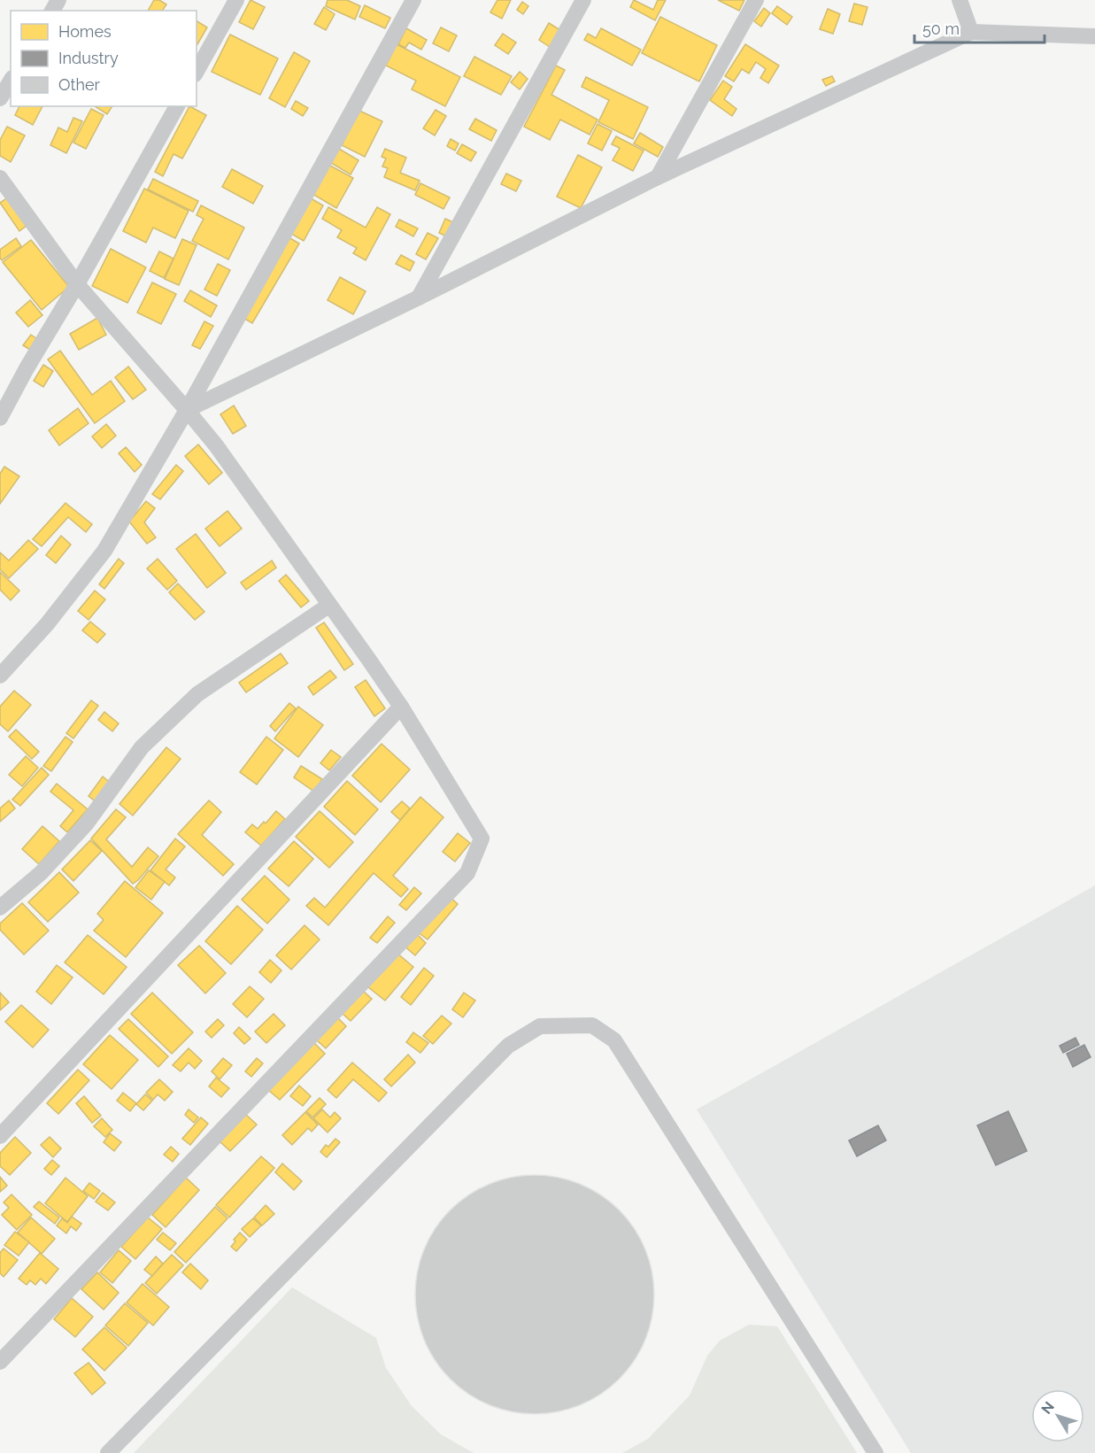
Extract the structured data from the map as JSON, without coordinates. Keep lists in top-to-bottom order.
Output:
{
  "legend": ["Homes", "Industry", "Other"],
  "scale_bar": "50 m",
  "north": "top left"
}
